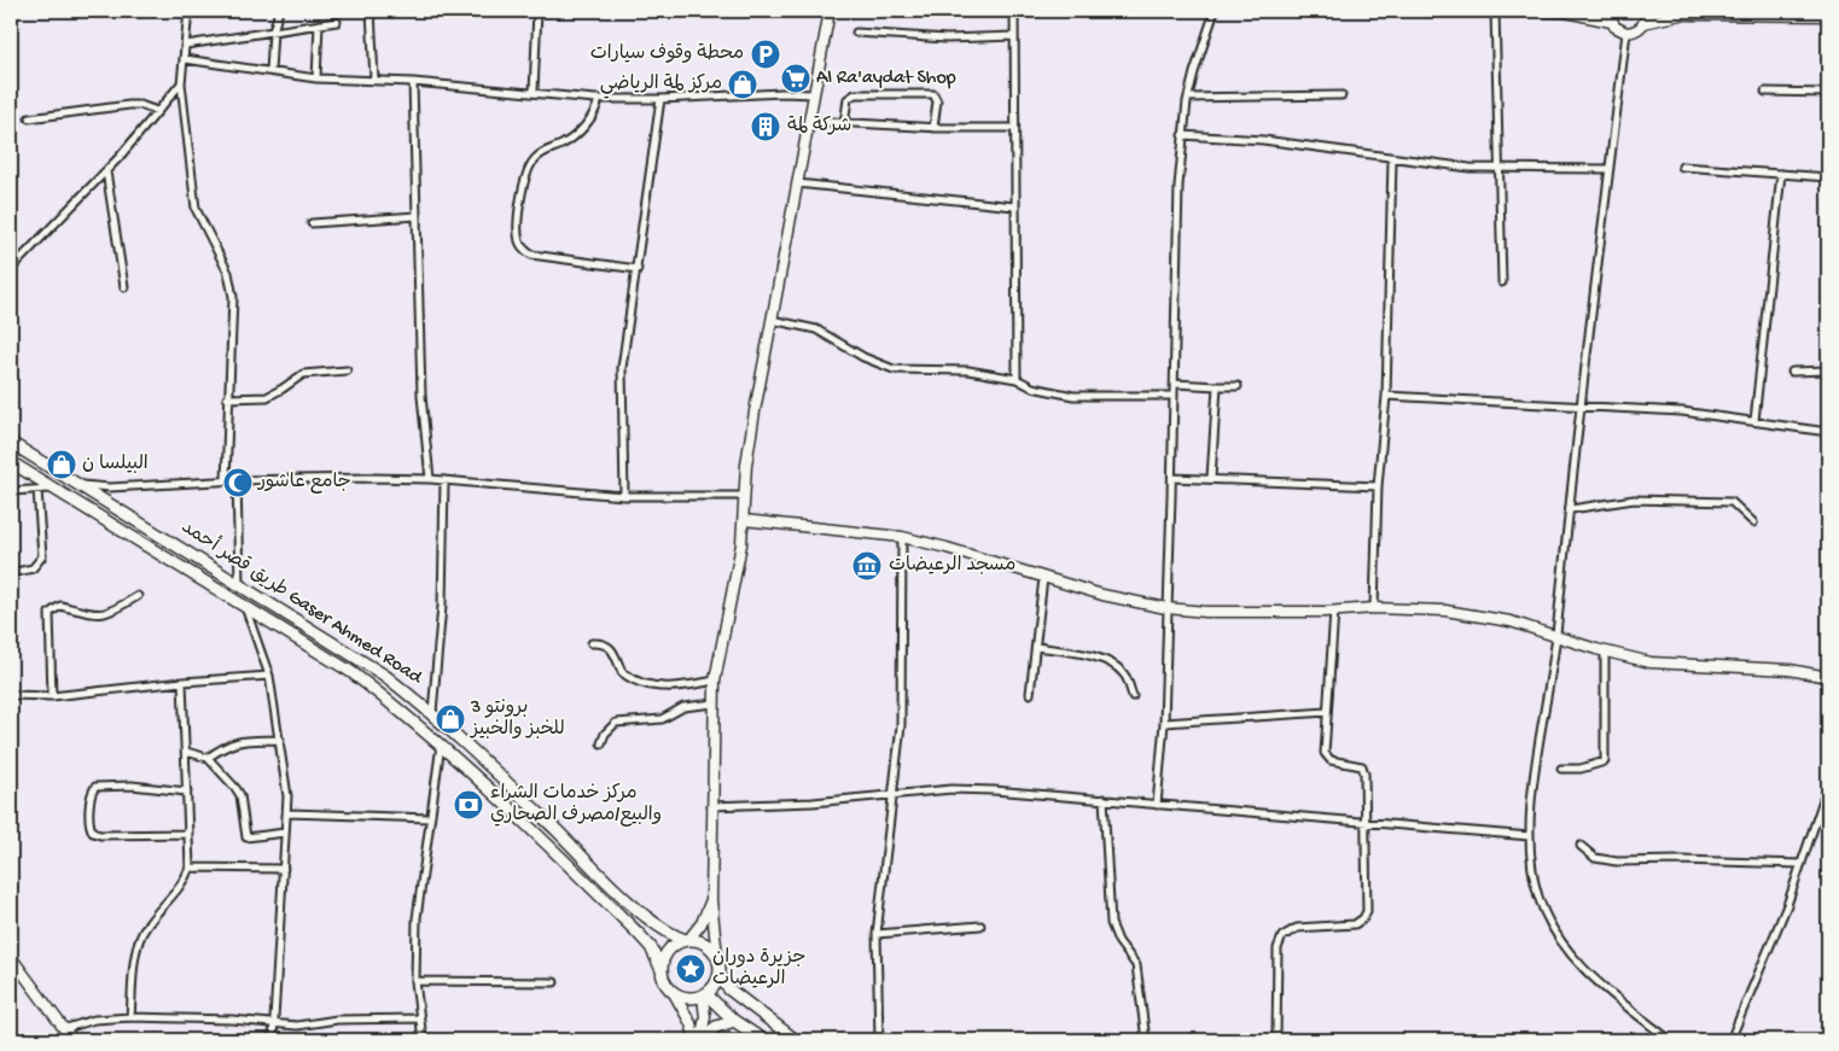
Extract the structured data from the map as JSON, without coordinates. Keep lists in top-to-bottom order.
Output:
{
  "streets": {
    "main road": ["طريق قصر أحمد Gaser Ahmed Road"]
  },
  "places": {
    "parking": ["محطة وقوف سيارات"],
    "supermarket": ["Al Ra'aydat Shop"],
    "shop": ["مركز لمة الرياضي", "البيلسا ن", "برونتو 3 للخبز والخبيز"],
    "building": ["شركة لمة"],
    "mosque": ["جامع عاشور"],
    "museum": ["مسجد الرعيضات"],
    "bank": ["مركز خدمات الشراء والبيع/مصرف الصحاري"],
    "place": ["جزيرة دوران الرعيضات"]
  }
}
